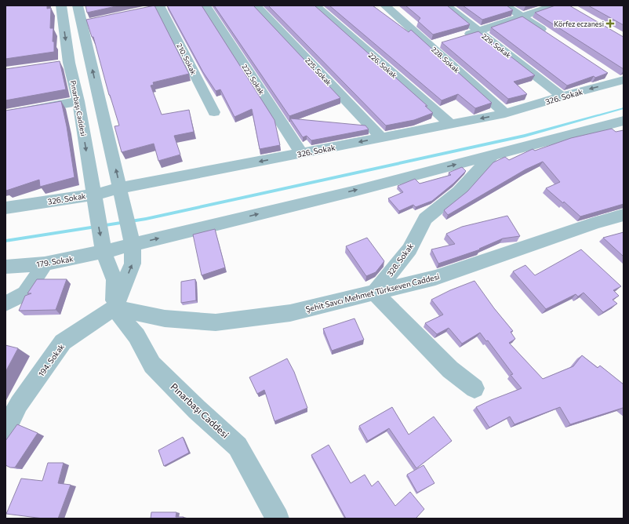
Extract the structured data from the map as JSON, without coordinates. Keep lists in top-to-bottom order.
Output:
{
  "streets": {
    "street": [
      "229. Sokak",
      "210. Sokak",
      "228. Sokak",
      "226. Sokak",
      "225. Sokak",
      "222. Sokak",
      "326. Sokak",
      "Pınarbaşı Caddesi",
      "328. Sokak",
      "179. Sokak",
      "Şehit Savcı Mehmet Türkseven Caddesi",
      "194. Sokak"
    ]
  },
  "crossings": [
    ["229. Sokak", "326. Sokak"],
    ["228. Sokak", "326. Sokak"],
    ["226. Sokak", "326. Sokak"],
    ["225. Sokak", "326. Sokak"],
    ["222. Sokak", "326. Sokak"],
    ["326. Sokak", "Pınarbaşı Caddesi"],
    ["Pınarbaşı Caddesi", "179. Sokak"],
    ["Pınarbaşı Caddesi", "Şehit Savcı Mehmet Türkseven Caddesi"],
    ["Pınarbaşı Caddesi", "194. Sokak"],
    ["328. Sokak", "Şehit Savcı Mehmet Türkseven Caddesi"],
    ["Şehit Savcı Mehmet Türkseven Caddesi", "194. Sokak"]
  ],
  "places": {
    "health": ["Körfez eczanesi"]
  }
}
